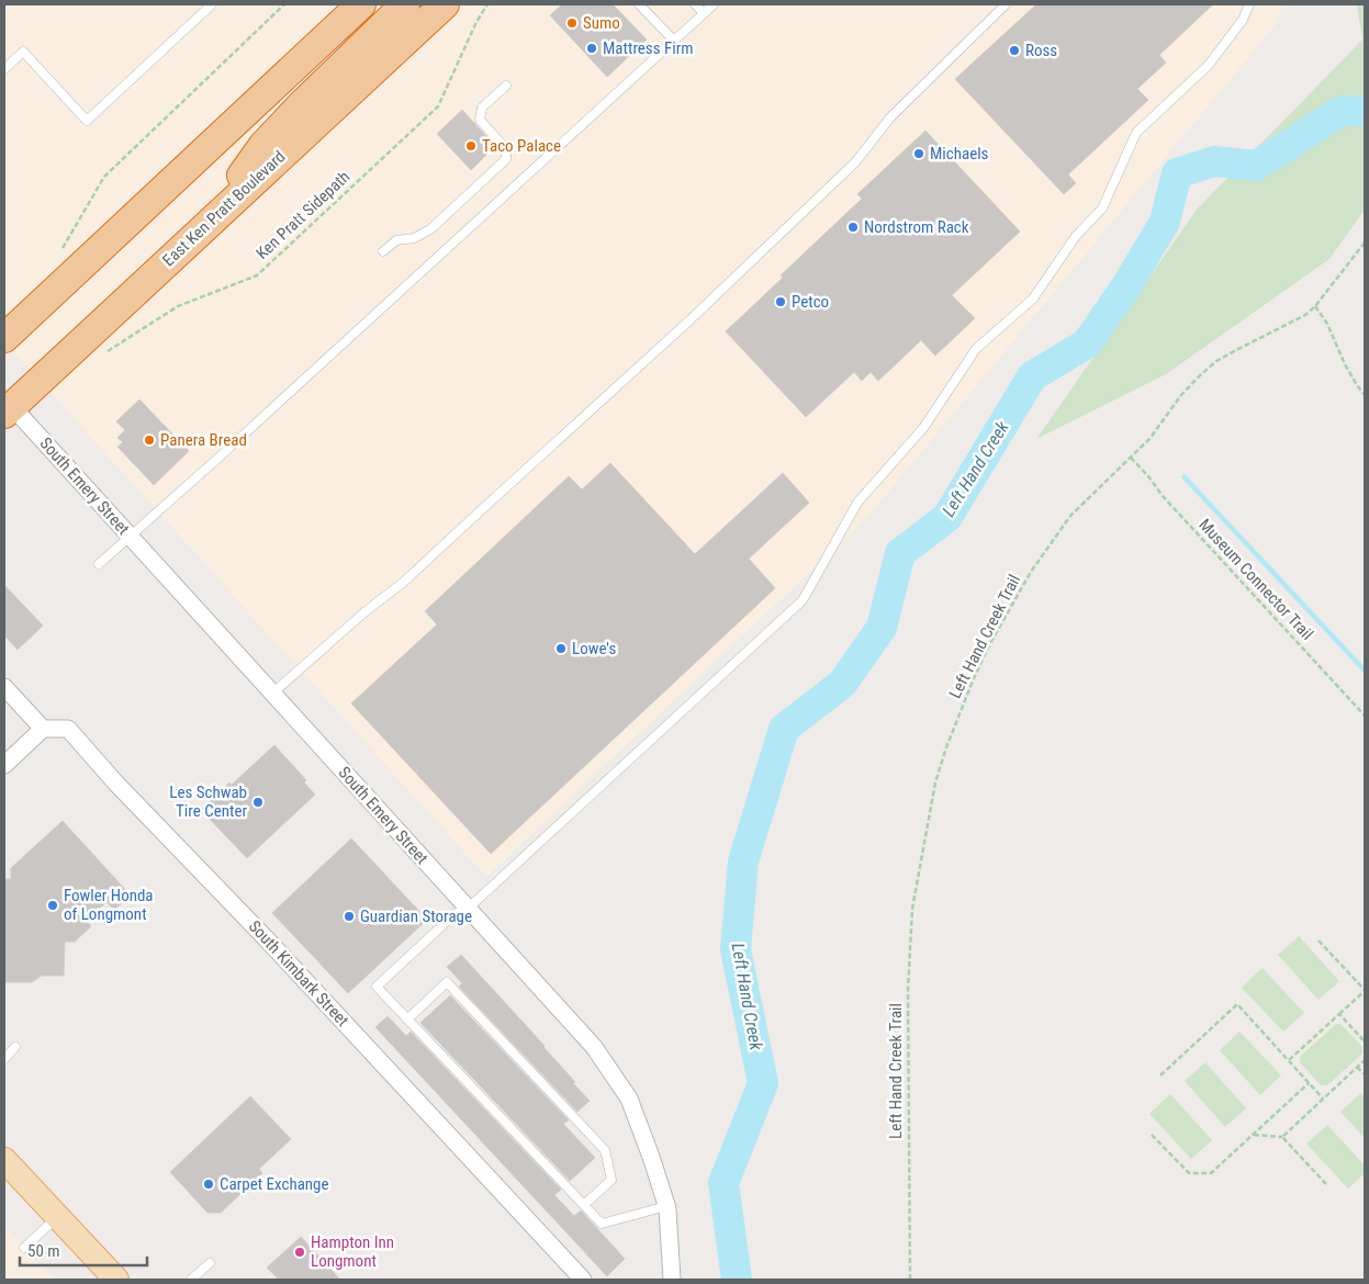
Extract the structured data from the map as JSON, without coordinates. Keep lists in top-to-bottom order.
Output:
{
  "streets": {
    "highway": ["East Ken Pratt Boulevard"],
    "street": ["South Emery Street", "South Kimbark Street"],
    "path": ["Ken Pratt Sidepath", "Museum Connector Trail", "Left Hand Creek Trail"]
  },
  "crossings": [
    ["East Ken Pratt Boulevard", "South Emery Street"],
    ["Museum Connector Trail", "Left Hand Creek Trail"]
  ],
  "water": ["Left Hand Creek"],
  "places": [
    "Sumo",
    "Mattress Firm",
    "Ross",
    "Taco Palace",
    "Michaels",
    "Nordstrom Rack",
    "Petco",
    "Panera Bread",
    "Lowe's",
    "Les Schwab Tire Center",
    "Fowler Honda of Longmont",
    "Guardian Storage",
    "Carpet Exchange",
    "Hampton Inn Longmont"
  ],
  "scale_bar": "50 m"
}
